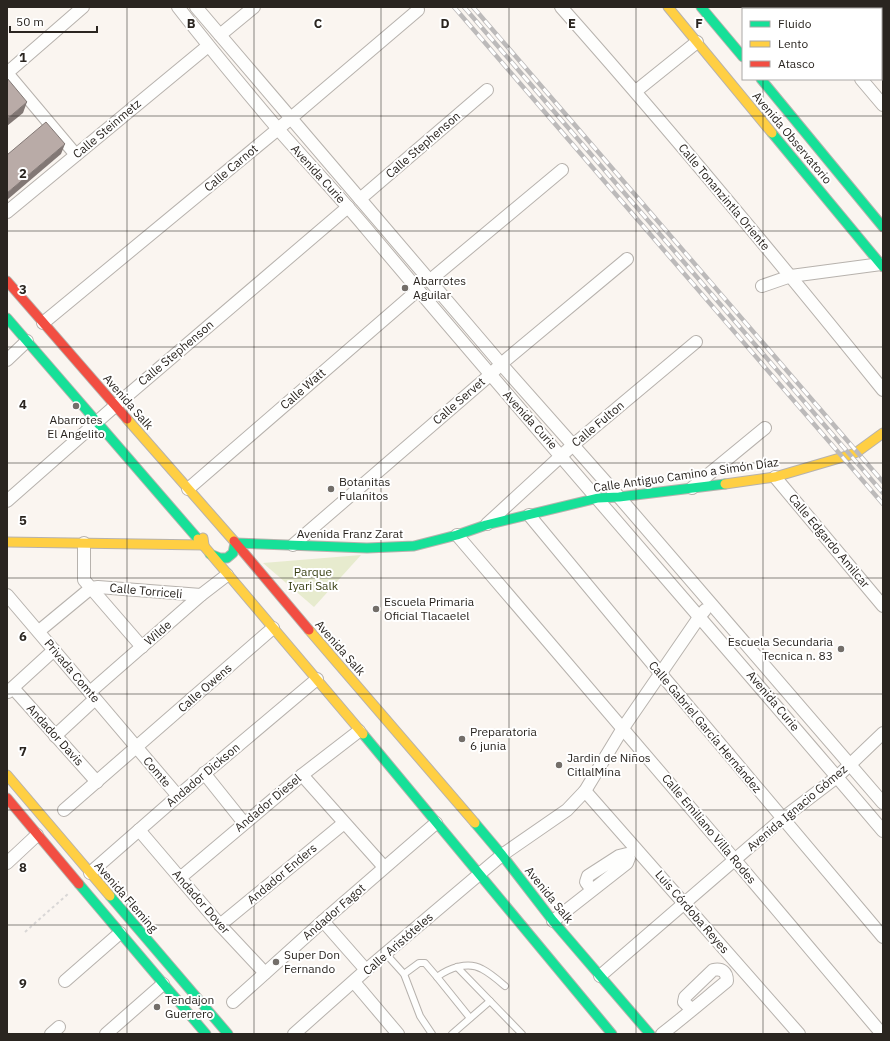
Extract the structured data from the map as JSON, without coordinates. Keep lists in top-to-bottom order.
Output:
{
  "streets": {
    "main road": [
      "Avenida Observatorio",
      "Avenida Salk",
      "Calle Antiguo Camino a Simón Díaz",
      "Avenida Franz Zarat",
      "Avenida Fleming"
    ],
    "street": [
      "Calle Steinmetz",
      "Calle Stephenson",
      "Calle Carnot",
      "Avenida Curie",
      "Calle Tonanzintla Oriente",
      "Calle Watt",
      "Calle Servet",
      "Calle Fulton",
      "Calle Edgardo Amilcar",
      "Calle Torriceli",
      "Wilde",
      "Privada Comte",
      "Calle Owens",
      "Calle Gabriel García Hernández",
      "Andador Davis",
      "Comte",
      "Andador Dickson",
      "Andador Diesel",
      "Avenida Ignacio Gómez",
      "Calle Emiliano Villa Rodes",
      "Andador Enders",
      "Andador Dover",
      "Andador Fagot",
      "Luis Córdoba Reyes",
      "Calle Aristóteles"
    ]
  },
  "crossings": [
    ["Calle Steinmetz", "Avenida Curie"],
    ["Calle Stephenson", "Avenida Curie"],
    ["Calle Stephenson", "Avenida Salk"],
    ["Calle Carnot", "Avenida Curie"],
    ["Calle Carnot", "Avenida Salk"],
    ["Avenida Curie", "Calle Watt"],
    ["Avenida Curie", "Calle Servet"],
    ["Avenida Curie", "Calle Fulton"],
    ["Avenida Curie", "Calle Antiguo Camino a Simón Díaz"],
    ["Avenida Curie", "Avenida Ignacio Gómez"],
    ["Avenida Curie", "Calle Aristóteles"],
    ["Calle Watt", "Avenida Salk"],
    ["Calle Servet", "Avenida Franz Zarat"],
    ["Avenida Salk", "Avenida Franz Zarat"],
    ["Avenida Salk", "Avenida Ignacio Gómez"],
    ["Avenida Salk", "Calle Aristóteles"],
    ["Calle Fulton", "Calle Antiguo Camino a Simón Díaz"],
    ["Calle Fulton", "Avenida Franz Zarat"],
    ["Calle Antiguo Camino a Simón Díaz", "Avenida Franz Zarat"],
    ["Calle Antiguo Camino a Simón Díaz", "Calle Edgardo Amilcar"],
    ["Calle Antiguo Camino a Simón Díaz", "Calle Gabriel García Hernández"],
    ["Avenida Franz Zarat", "Calle Emiliano Villa Rodes"],
    ["Calle Torriceli", "Wilde"],
    ["Wilde", "Privada Comte"],
    ["Wilde", "Andador Davis"],
    ["Privada Comte", "Calle Owens"],
    ["Privada Comte", "Comte"],
    ["Calle Owens", "Andador Davis"],
    ["Calle Owens", "Comte"],
    ["Calle Gabriel García Hernández", "Avenida Ignacio Gómez"],
    ["Calle Gabriel García Hernández", "Calle Aristóteles"],
    ["Comte", "Andador Dickson"],
    ["Andador Dickson", "Avenida Fleming"],
    ["Andador Dickson", "Andador Dover"],
    ["Andador Diesel", "Andador Dover"],
    ["Avenida Ignacio Gómez", "Calle Emiliano Villa Rodes"],
    ["Avenida Ignacio Gómez", "Luis Córdoba Reyes"],
    ["Calle Emiliano Villa Rodes", "Calle Aristóteles"],
    ["Andador Enders", "Andador Dover"],
    ["Andador Dover", "Andador Fagot"],
    ["Luis Córdoba Reyes", "Calle Aristóteles"]
  ],
  "parks": ["Parque Iyari Salk"],
  "places": [
    "Abarrotes Aguilar",
    "Abarrotes El Angelito",
    "Botanitas Fulanitos",
    "Escuela Primaria Oficial Tlacaelel",
    "Escuela Secundaria Tecnica n. 83",
    "Preparatoria 6 junia",
    "Jardin de Niños CitlalMina",
    "Super Don Fernando",
    "Tendajon Guerrero"
  ],
  "legend": ["Fluido", "Lento", "Atasco"],
  "scale_bar": "50 m",
  "grid": {
    "columns": [
      "B",
      "C",
      "D",
      "E",
      "F"
    ],
    "rows": [
      "1",
      "2",
      "3",
      "4",
      "5",
      "6",
      "7",
      "8",
      "9"
    ]
  }
}
